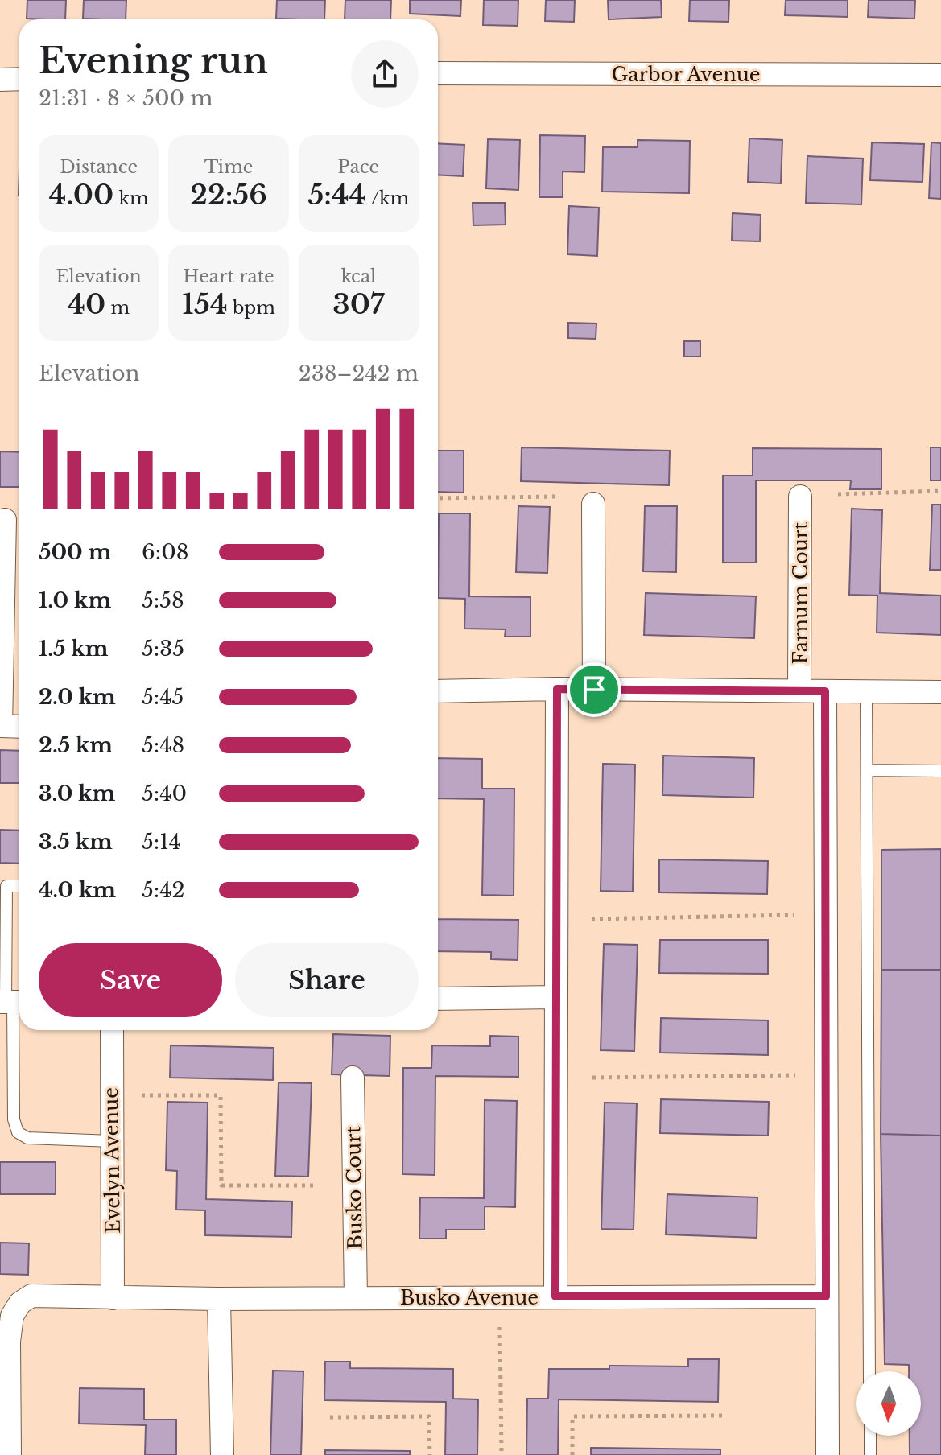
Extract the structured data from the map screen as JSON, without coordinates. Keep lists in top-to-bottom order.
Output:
{
  "streets": {
    "street": [
      "Garbor Avenue",
      "Farnum Court",
      "Evelyn Avenue",
      "Busko Court",
      "Busko Avenue"
    ]
  },
  "crossings": [
    ["Evelyn Avenue", "Busko Avenue"],
    ["Busko Court", "Busko Avenue"]
  ],
  "north": "bottom",
  "page": {
    "heading": ["Evening run", "21:31 · 8 × 500 m"],
    "stats": [
      ["Distance", "4.00 km"],
      ["Time", "22:56"],
      ["Pace", "5:44 /km"],
      ["Elevation", "40 m"],
      ["Heart rate", "154 bpm"],
      ["kcal", "307"]
    ],
    "chart": ["Elevation", "238–242 m"],
    "list": [
      {
        "name": "500 m",
        "note": "6:08"
      },
      {
        "name": "1.0 km",
        "note": "5:58"
      },
      {
        "name": "1.5 km",
        "note": "5:35"
      },
      {
        "name": "2.0 km",
        "note": "5:45"
      },
      {
        "name": "2.5 km",
        "note": "5:48"
      },
      {
        "name": "3.0 km",
        "note": "5:40"
      },
      {
        "name": "3.5 km",
        "note": "5:14"
      },
      {
        "name": "4.0 km",
        "note": "5:42"
      }
    ],
    "buttons": ["Save", "Share"]
  }
}
